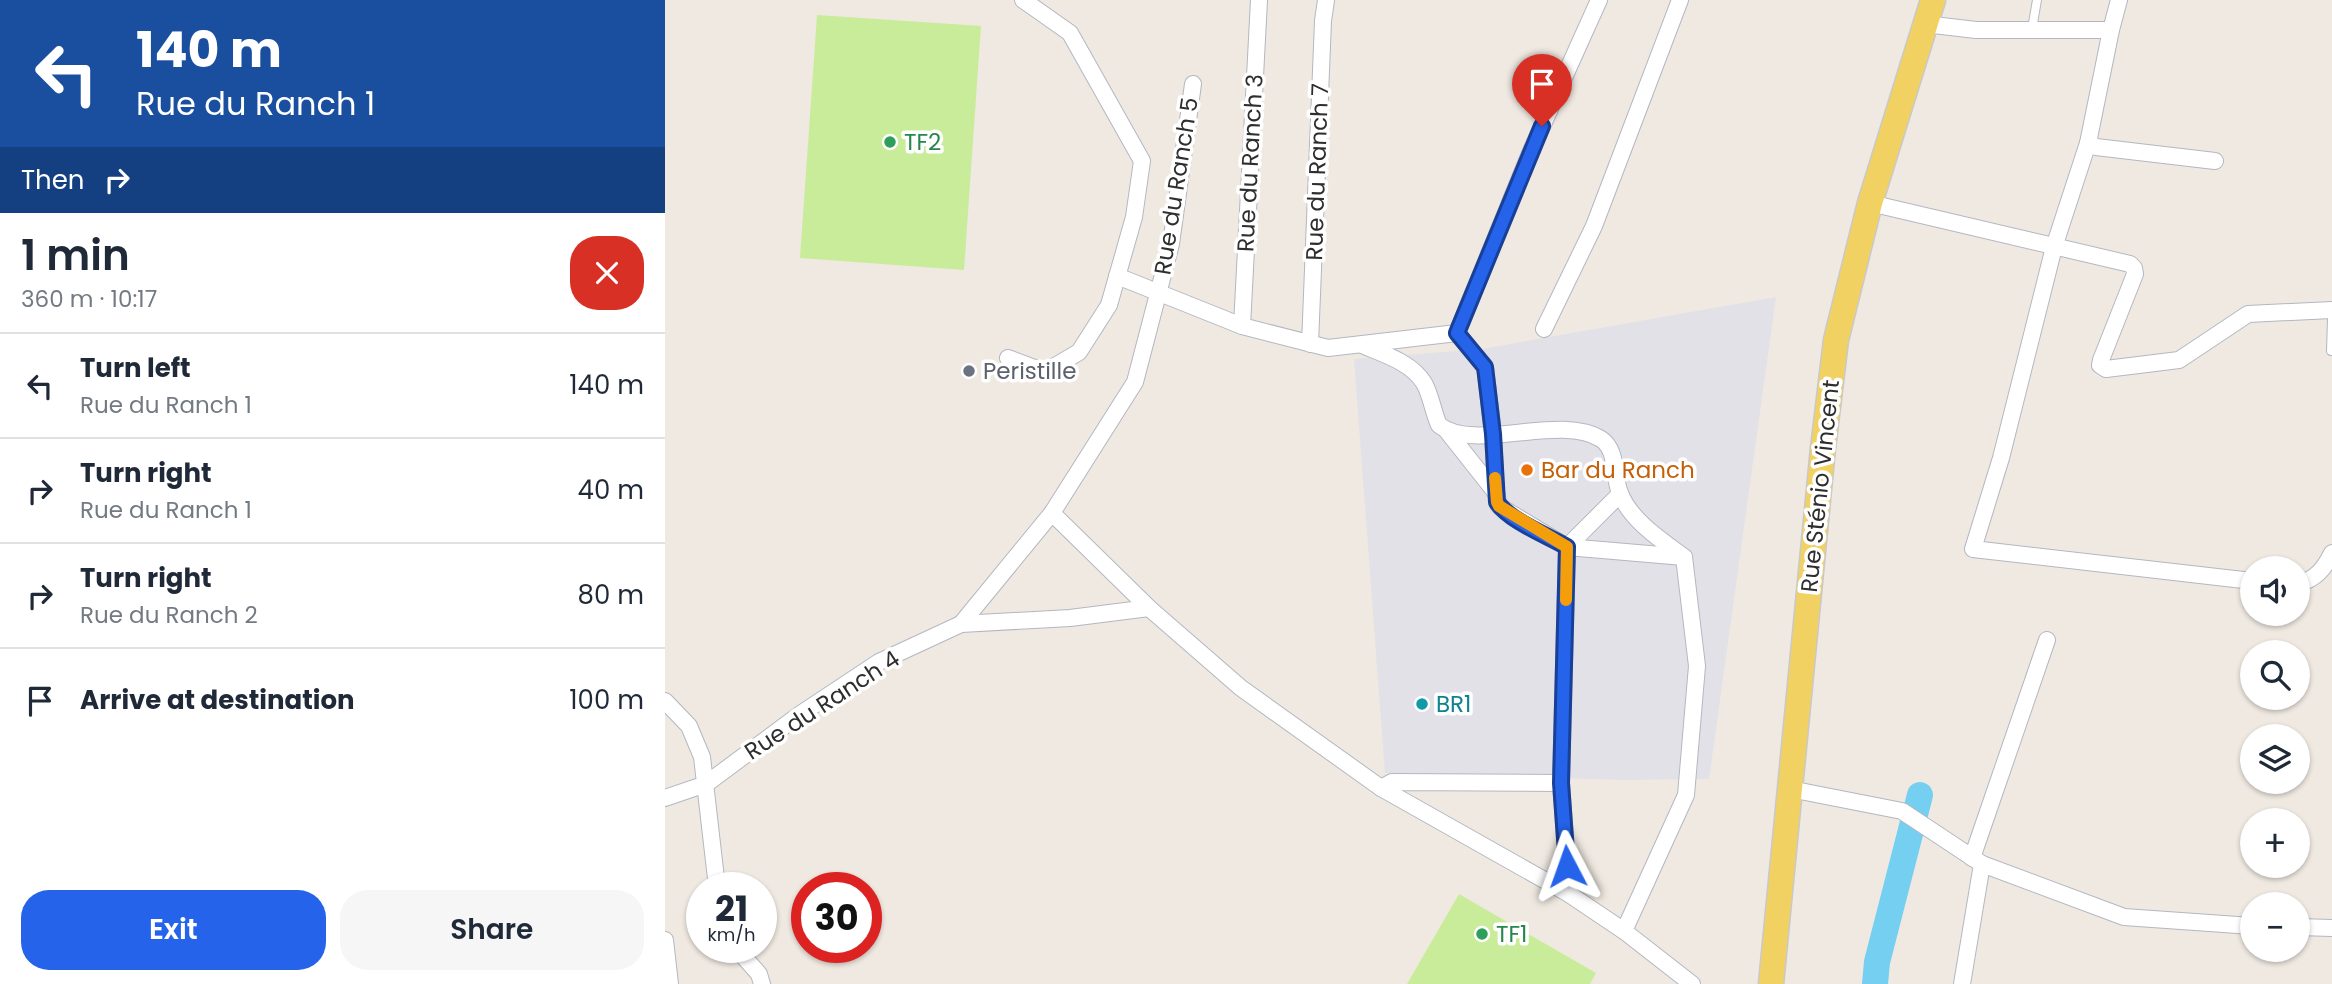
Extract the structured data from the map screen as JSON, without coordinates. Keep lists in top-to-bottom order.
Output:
{
  "streets": {
    "main road": ["Rue Sténio Vincent"],
    "street": [
      "Rue du Ranch 3",
      "Rue du Ranch 7",
      "Rue du Ranch 5",
      "Rue du Ranch 4"
    ]
  },
  "crossings": [
    ["Rue du Ranch 5", "Rue du Ranch 4"]
  ],
  "places": [
    "TF2",
    "Peristille",
    "Bar du Ranch",
    "BR1",
    "TF1"
  ],
  "page": {
    "turn": ["140 m", "Rue du Ranch 1"],
    "then": "Then",
    "heading": ["1 min", "360 m · 10:17"],
    "list": [
      {
        "name": "Turn left",
        "note": "Rue du Ranch 1",
        "value": "140 m"
      },
      {
        "name": "Turn right",
        "note": "Rue du Ranch 1",
        "value": "40 m"
      },
      {
        "name": "Turn right",
        "note": "Rue du Ranch 2",
        "value": "80 m"
      },
      {
        "name": "Arrive at destination",
        "value": "100 m"
      }
    ],
    "map_buttons": ["+", "−"],
    "speed": "21 km/h",
    "limit": "30",
    "buttons": ["Exit", "Share"]
  }
}
